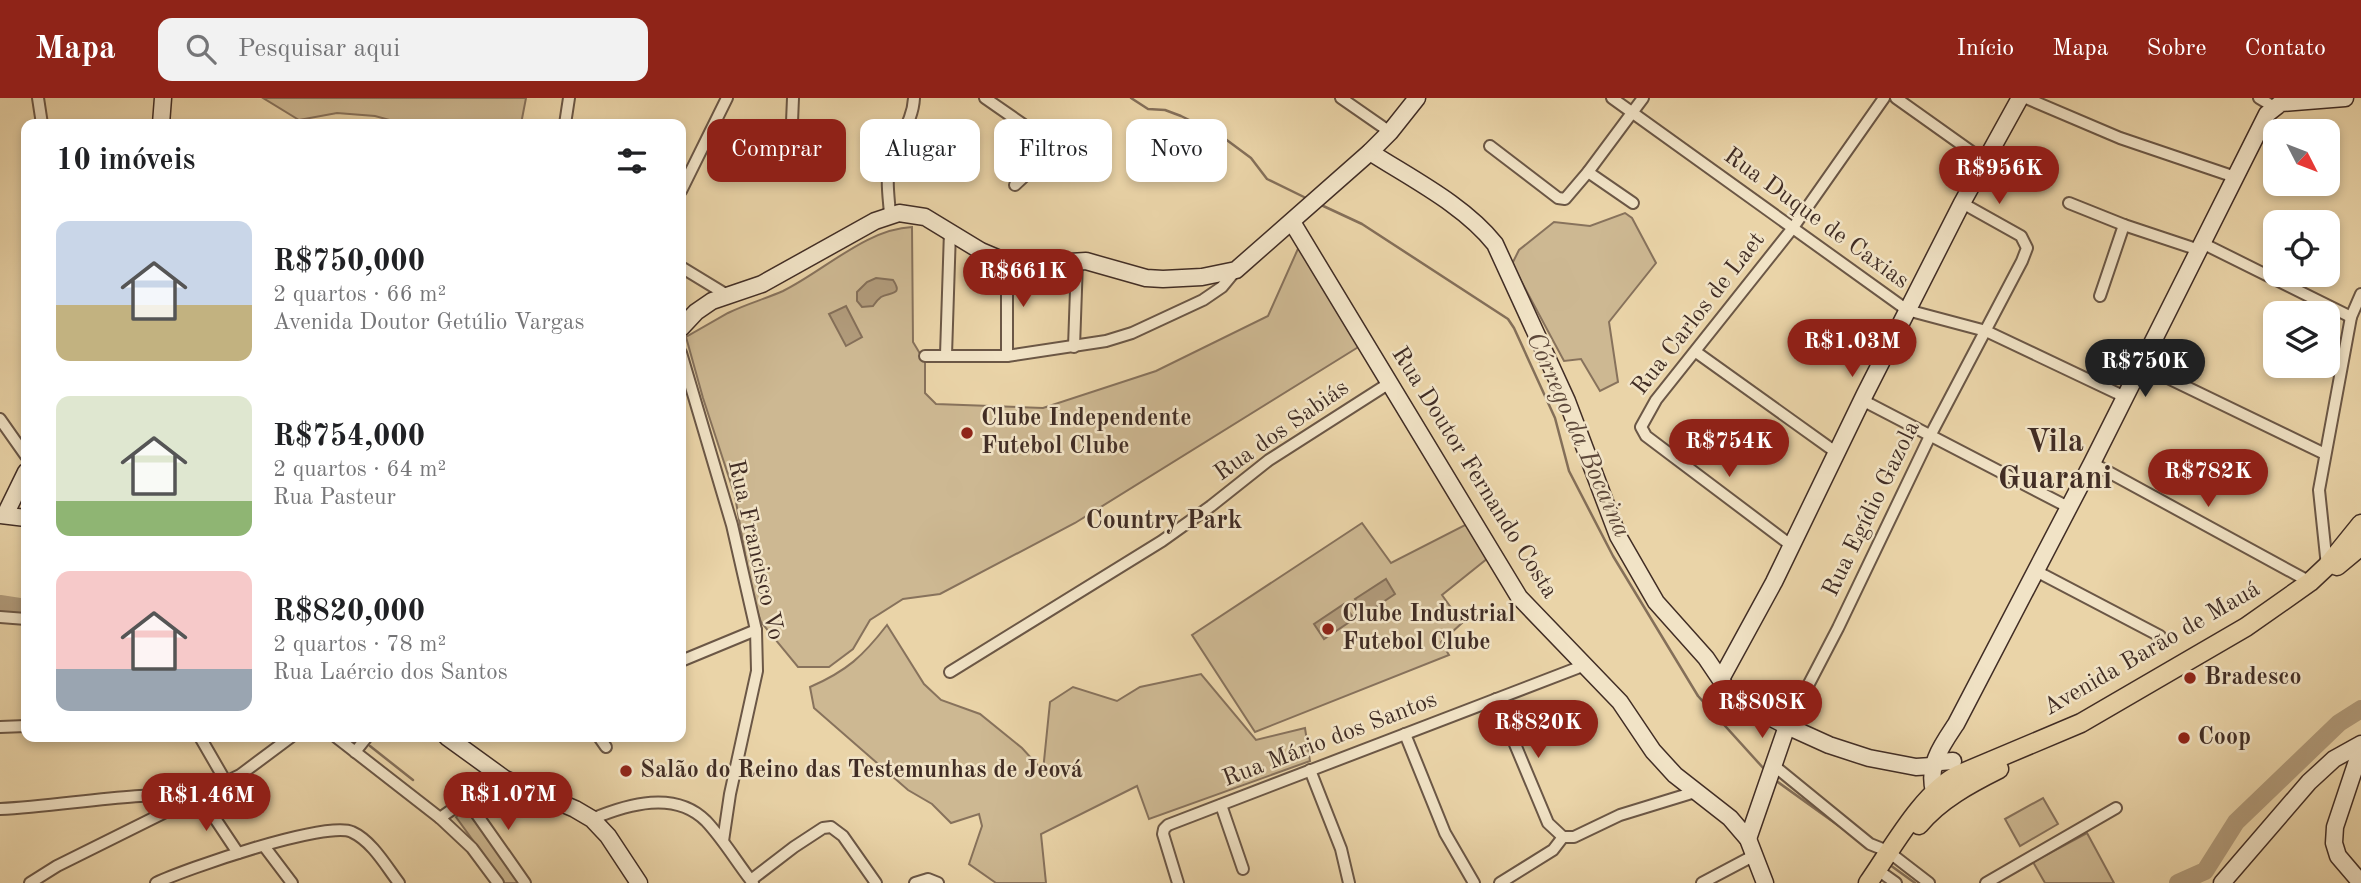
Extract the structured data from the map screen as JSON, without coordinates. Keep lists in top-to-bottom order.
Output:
{
  "streets": {
    "main road": ["Avenida Barão de Mauá"],
    "street": [
      "Rua Duque de Caxias",
      "Rua Carlos de Laet",
      "Rua dos Sabiás",
      "Rua Doutor Fernando Costa",
      "Rua Egídio Gazola",
      "Rua Francisco Vo",
      "Rua Mário dos Santos"
    ]
  },
  "crossings": [
    ["Rua Duque de Caxias", "Rua Carlos de Laet"],
    ["Rua Duque de Caxias", "Rua Egídio Gazola"],
    ["Rua dos Sabiás", "Rua Doutor Fernando Costa"],
    ["Rua Doutor Fernando Costa", "Rua Mário dos Santos"]
  ],
  "districts": ["Vila Guarani", "Country Park"],
  "water": ["Córrego da Bocaina"],
  "places": [
    "Clube Independente Futebol Clube",
    "Clube Industrial Futebol Clube",
    "Bradesco",
    "Coop",
    "Salão do Reino das Testemunhas de Jeová"
  ],
  "north": "bottom right",
  "page": {
    "header": "Mapa",
    "search": "Pesquisar aqui",
    "nav": [
      "Início",
      "Mapa",
      "Sobre",
      "Contato"
    ],
    "chip": [
      "Comprar",
      "Alugar",
      "Filtros",
      "Novo"
    ],
    "heading": "10 imóveis",
    "price": [
      "R$956K",
      "R$661K",
      "R$1.03M",
      "R$750K",
      "R$754K",
      "R$782K",
      "R$808K",
      "R$820K",
      "R$1.07M",
      "R$1.46M"
    ],
    "list": [
      {
        "name": "R$750,000",
        "note": "2 quartos · 66 m² · Avenida Doutor Getúlio Vargas"
      },
      {
        "name": "R$754,000",
        "note": "2 quartos · 64 m² · Rua Pasteur"
      },
      {
        "name": "R$820,000",
        "note": "2 quartos · 78 m² · Rua Laércio dos Santos"
      }
    ]
  }
}
